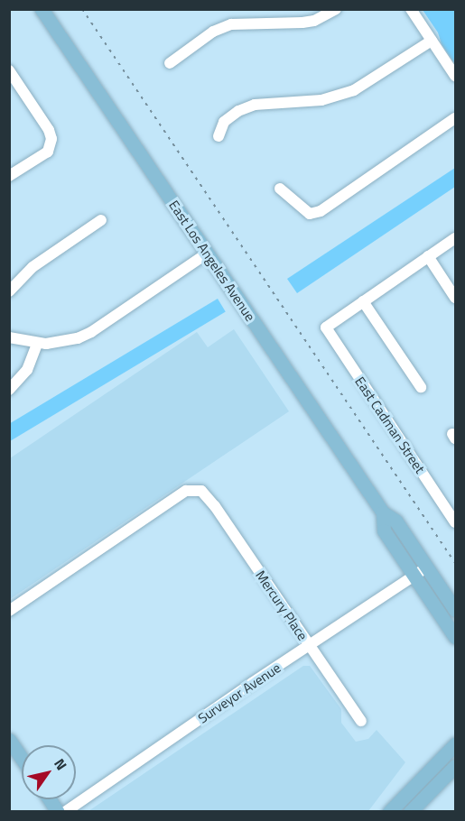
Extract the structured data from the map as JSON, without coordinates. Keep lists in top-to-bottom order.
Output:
{
  "streets": {
    "main road": ["East Los Angeles Avenue"],
    "street": ["East Cadman Street", "Mercury Place", "Surveyor Avenue"]
  },
  "crossings": [
    ["East Los Angeles Avenue", "Surveyor Avenue"],
    ["Mercury Place", "Surveyor Avenue"]
  ],
  "north": "top right"
}
